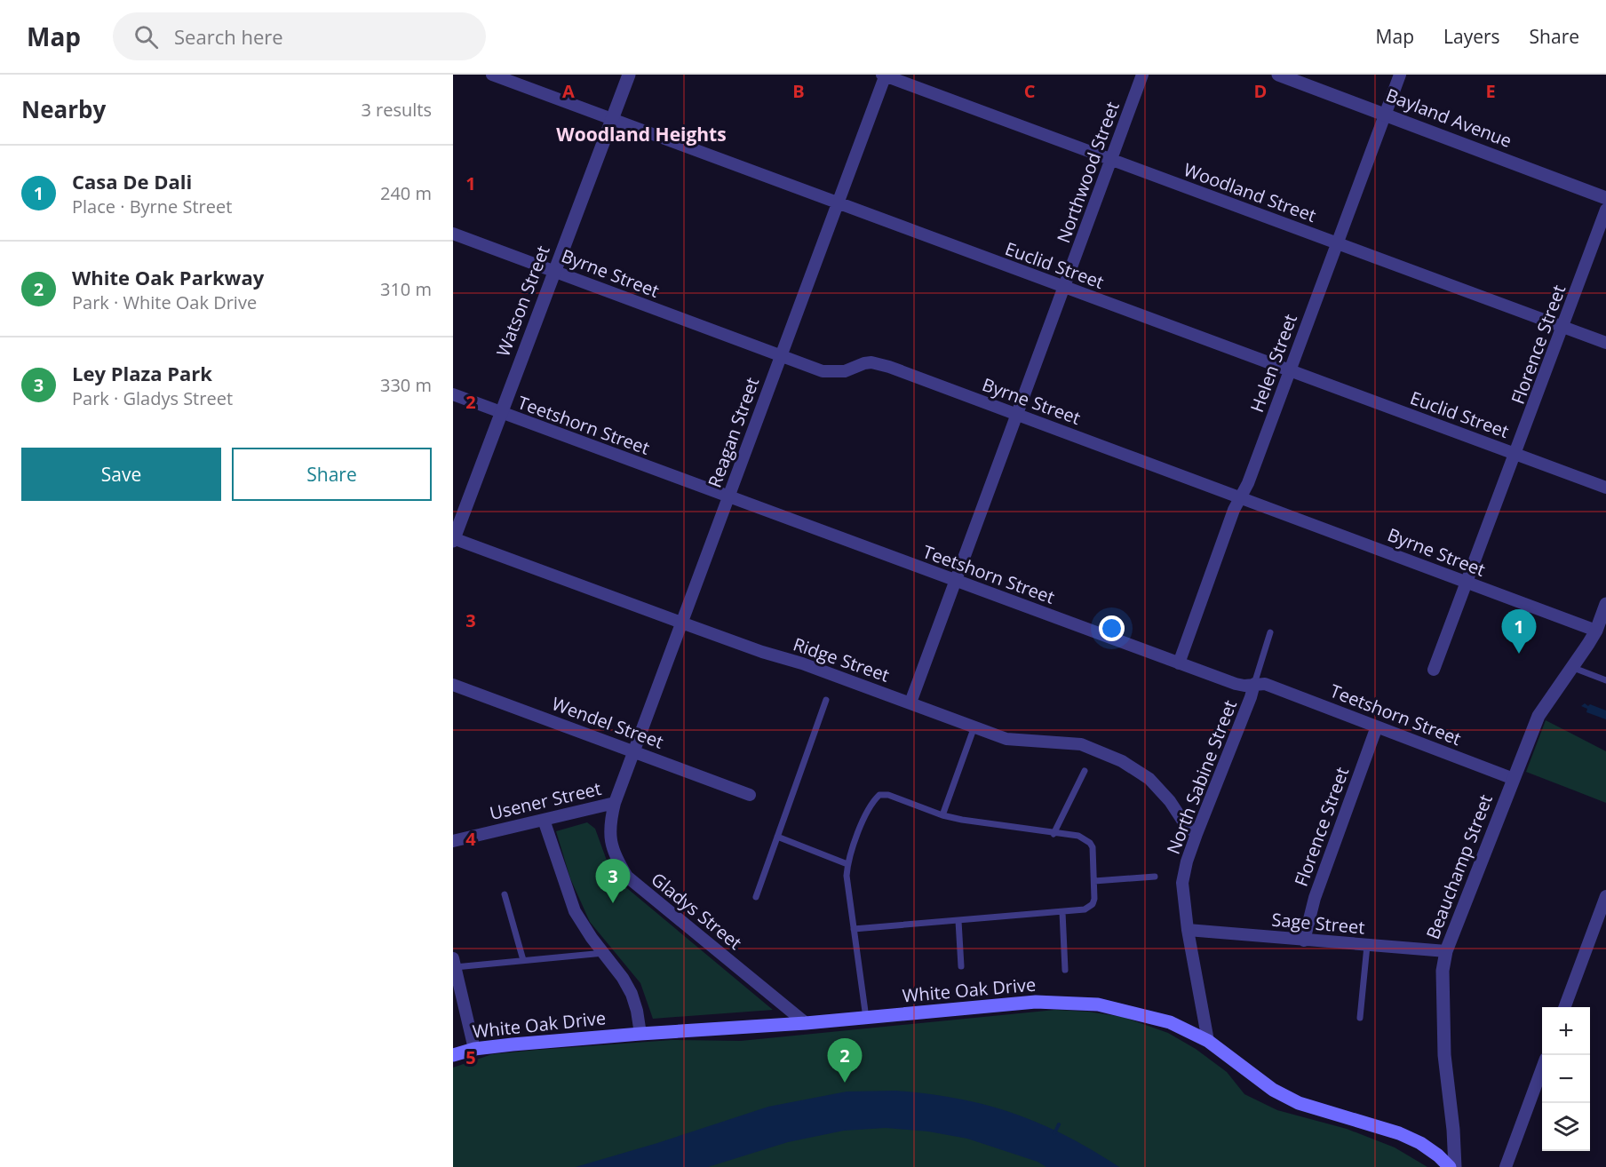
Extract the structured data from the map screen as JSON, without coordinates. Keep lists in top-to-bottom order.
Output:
{
  "streets": {
    "main road": ["White Oak Drive"],
    "street": [
      "Bayland Avenue",
      "Northwood Street",
      "Woodland Street",
      "Euclid Street",
      "Byrne Street",
      "Watson Street",
      "Florence Street",
      "Helen Street",
      "Teetshorn Street",
      "Reagan Street",
      "Ridge Street",
      "Wendel Street",
      "North Sabine Street",
      "Usener Street",
      "Beauchamp Street",
      "Gladys Street",
      "Sage Street"
    ]
  },
  "crossings": [
    ["Bayland Avenue", "Helen Street"],
    ["Northwood Street", "Woodland Street"],
    ["Northwood Street", "Euclid Street"],
    ["Northwood Street", "Byrne Street"],
    ["Northwood Street", "Teetshorn Street"],
    ["Northwood Street", "Ridge Street"],
    ["Woodland Street", "Florence Street"],
    ["Woodland Street", "Helen Street"],
    ["Woodland Street", "Reagan Street"],
    ["Euclid Street", "Watson Street"],
    ["Euclid Street", "Florence Street"],
    ["Euclid Street", "Helen Street"],
    ["Euclid Street", "Reagan Street"],
    ["Byrne Street", "Watson Street"],
    ["Byrne Street", "Florence Street"],
    ["Byrne Street", "Helen Street"],
    ["Byrne Street", "Reagan Street"],
    ["Byrne Street", "Beauchamp Street"],
    ["Watson Street", "Teetshorn Street"],
    ["Watson Street", "Ridge Street"],
    ["Florence Street", "Teetshorn Street"],
    ["Florence Street", "Sage Street"],
    ["Helen Street", "Teetshorn Street"],
    ["Teetshorn Street", "Reagan Street"],
    ["Teetshorn Street", "North Sabine Street"],
    ["Teetshorn Street", "Beauchamp Street"],
    ["Reagan Street", "Ridge Street"],
    ["Reagan Street", "Wendel Street"],
    ["Reagan Street", "Usener Street"],
    ["Reagan Street", "Gladys Street"],
    ["Ridge Street", "North Sabine Street"],
    ["North Sabine Street", "Sage Street"],
    ["North Sabine Street", "White Oak Drive"],
    ["Usener Street", "Gladys Street"],
    ["Beauchamp Street", "Sage Street"],
    ["Gladys Street", "White Oak Drive"]
  ],
  "districts": ["Woodland Heights"],
  "page": {
    "header": "Map",
    "search": "Search here",
    "nav": ["Map", "Layers", "Share"],
    "heading": ["Nearby", "3 results"],
    "list": [
      {
        "mark": "1",
        "name": "Casa De Dali",
        "note": "Place · Byrne Street",
        "value": "240 m"
      },
      {
        "mark": "2",
        "name": "White Oak Parkway",
        "note": "Park · White Oak Drive",
        "value": "310 m"
      },
      {
        "mark": "3",
        "name": "Ley Plaza Park",
        "note": "Park · Gladys Street",
        "value": "330 m"
      }
    ],
    "buttons": ["Save", "Share"],
    "pins": ["1", "3", "2"],
    "map_buttons": ["+", "−"]
  },
  "grid": {
    "columns": [
      "A",
      "B",
      "C",
      "D",
      "E"
    ],
    "rows": [
      "1",
      "2",
      "3",
      "4",
      "5"
    ]
  }
}
